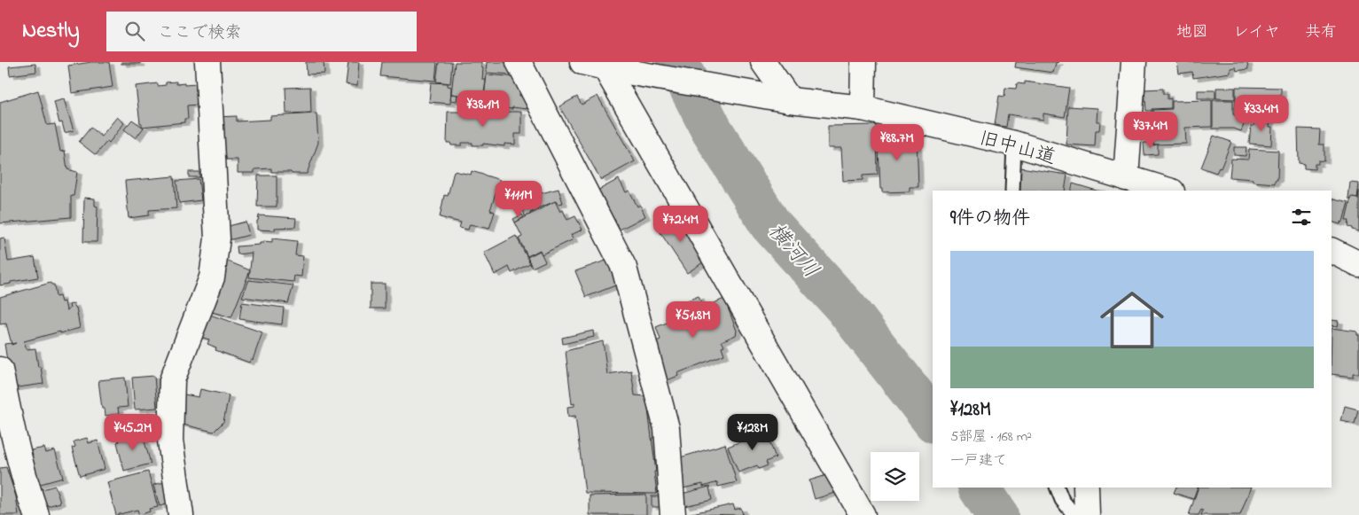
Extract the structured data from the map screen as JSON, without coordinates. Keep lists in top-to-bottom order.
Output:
{
  "streets": {
    "street": ["旧中山道"]
  },
  "water": ["横河川"],
  "page": {
    "header": "Nestly",
    "search": "ここで検索",
    "nav": ["地図", "レイヤ", "共有"],
    "price": [
      "¥38.1M",
      "¥33.4M",
      "¥37.4M",
      "¥88.7M",
      "¥111M",
      "¥72.4M",
      "¥51.8M",
      "¥45.2M",
      "¥128M"
    ],
    "heading": "9件の物件",
    "list": [
      {
        "name": "¥128M",
        "note": "5部屋 · 168 m² · 一戸建て"
      }
    ]
  }
}
